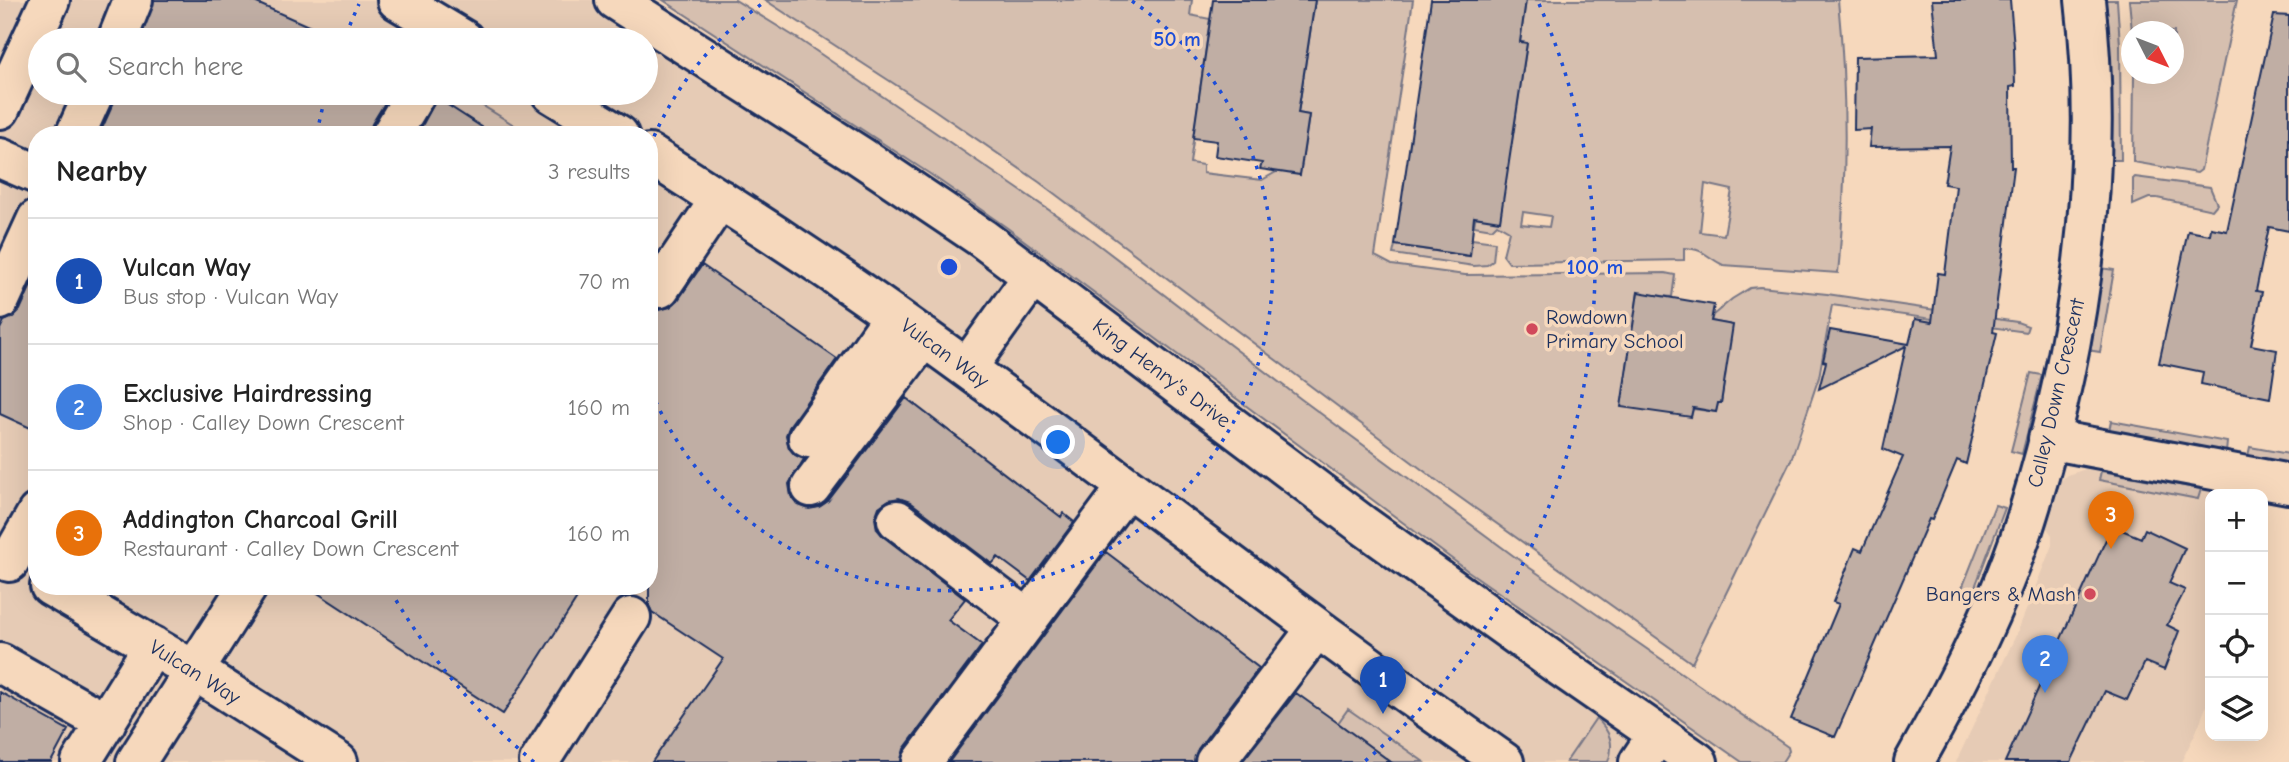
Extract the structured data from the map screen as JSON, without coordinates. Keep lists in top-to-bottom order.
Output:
{
  "streets": {
    "street": ["Vulcan Way", "King Henry's Drive", "Calley Down Crescent"]
  },
  "places": ["Rowdown Primary School", "Bangers & Mash"],
  "north": "bottom right",
  "page": {
    "search": "Search here",
    "heading": ["Nearby", "3 results"],
    "list": [
      {
        "mark": "1",
        "name": "Vulcan Way",
        "note": "Bus stop · Vulcan Way",
        "value": "70 m"
      },
      {
        "mark": "2",
        "name": "Exclusive Hairdressing",
        "note": "Shop · Calley Down Crescent",
        "value": "160 m"
      },
      {
        "mark": "3",
        "name": "Addington Charcoal Grill",
        "note": "Restaurant · Calley Down Crescent",
        "value": "160 m"
      }
    ],
    "map_buttons": ["+", "−"],
    "pins": ["3", "2", "1"]
  },
  "rings": ["50 m", "100 m"]
}
